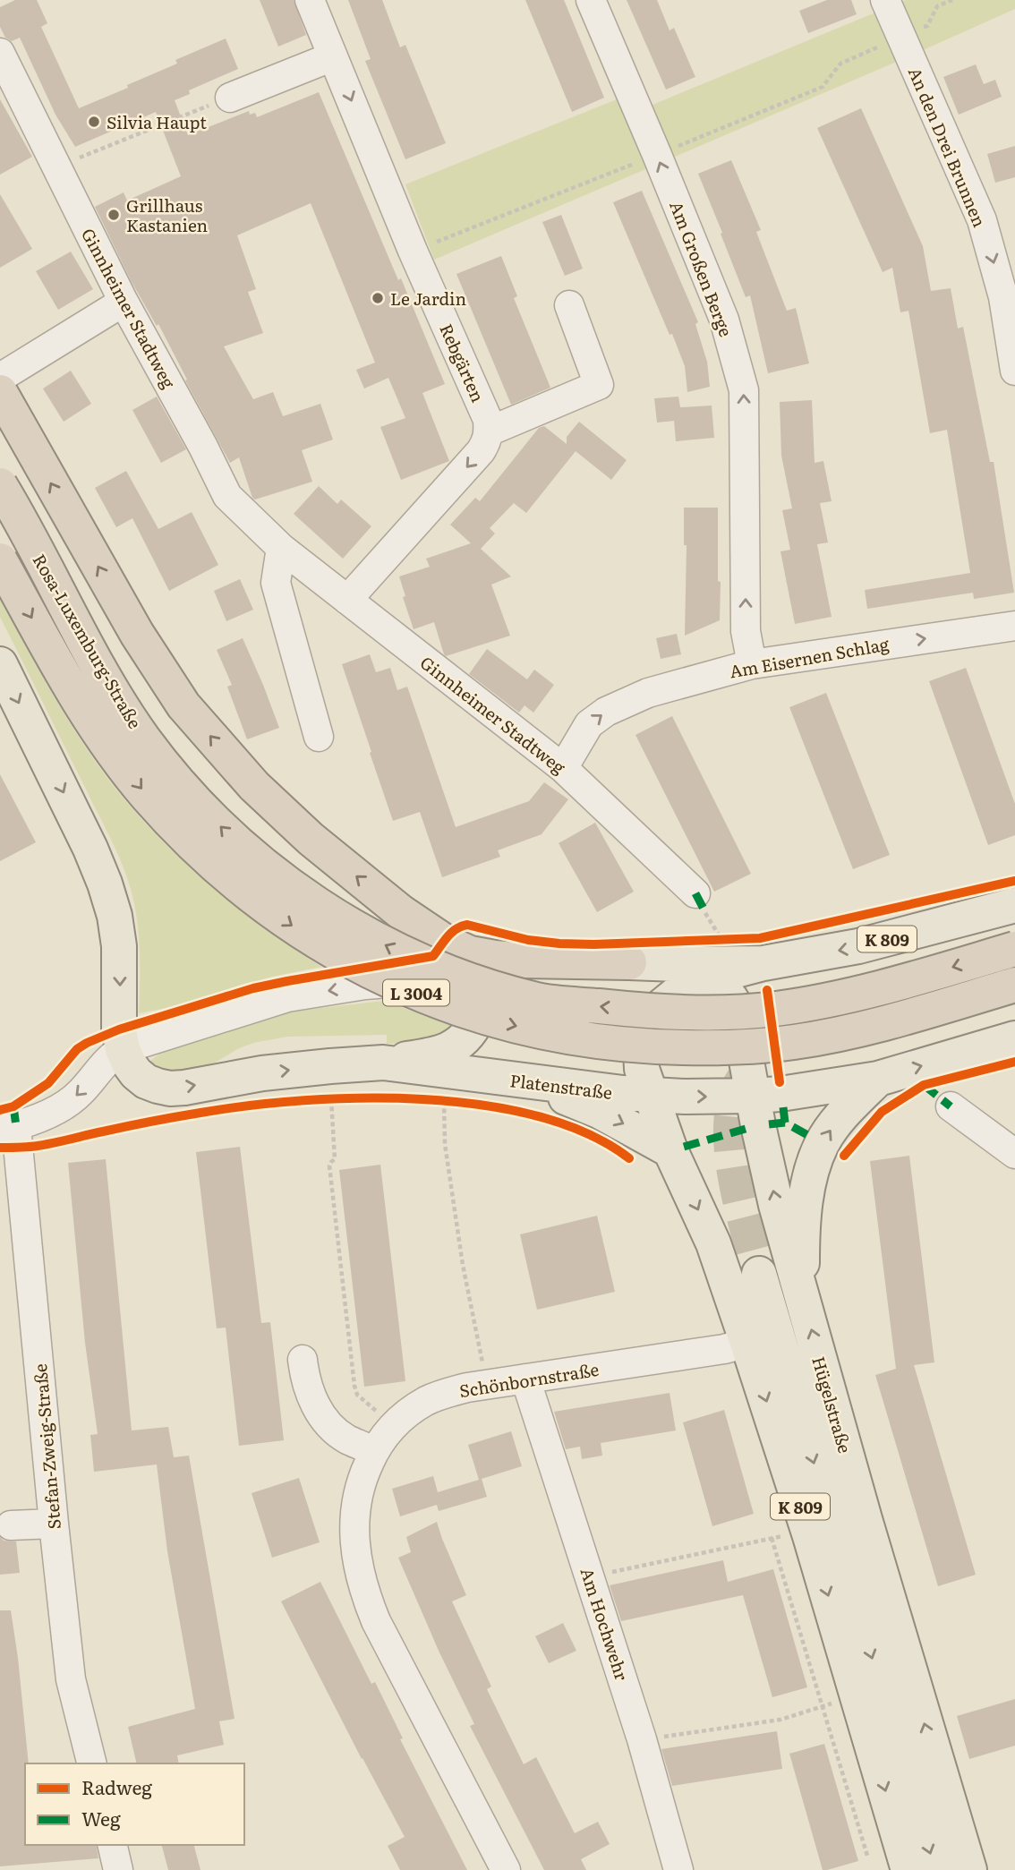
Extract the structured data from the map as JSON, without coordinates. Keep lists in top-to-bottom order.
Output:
{
  "streets": {
    "highway": ["Rosa-Luxemburg-Straße", "L 3004"],
    "main road": ["K 809", "Platenstraße", "Hügelstraße"],
    "street": [
      "An den Drei Brunnen",
      "Am Großen Berge",
      "Ginnheimer Stadtweg",
      "Rebgärten",
      "Am Eisernen Schlag",
      "Schönbornstraße",
      "Stefan-Zweig-Straße",
      "Am Hochwehr"
    ]
  },
  "crossings": [
    ["Am Großen Berge", "Am Eisernen Schlag"],
    ["Ginnheimer Stadtweg", "Am Eisernen Schlag"],
    ["K 809", "Platenstraße"],
    ["K 809", "Schönbornstraße"],
    ["K 809", "Hügelstraße"],
    ["Platenstraße", "Hügelstraße"],
    ["Schönbornstraße", "Am Hochwehr"]
  ],
  "one_way": [
    "An den Drei Brunnen",
    "Am Großen Berge",
    "Rebgärten",
    "Am Eisernen Schlag"
  ],
  "places": ["Silvia Haupt", "Grillhaus Kastanien", "Le Jardin"],
  "legend": ["Radweg", "Weg"]
}
